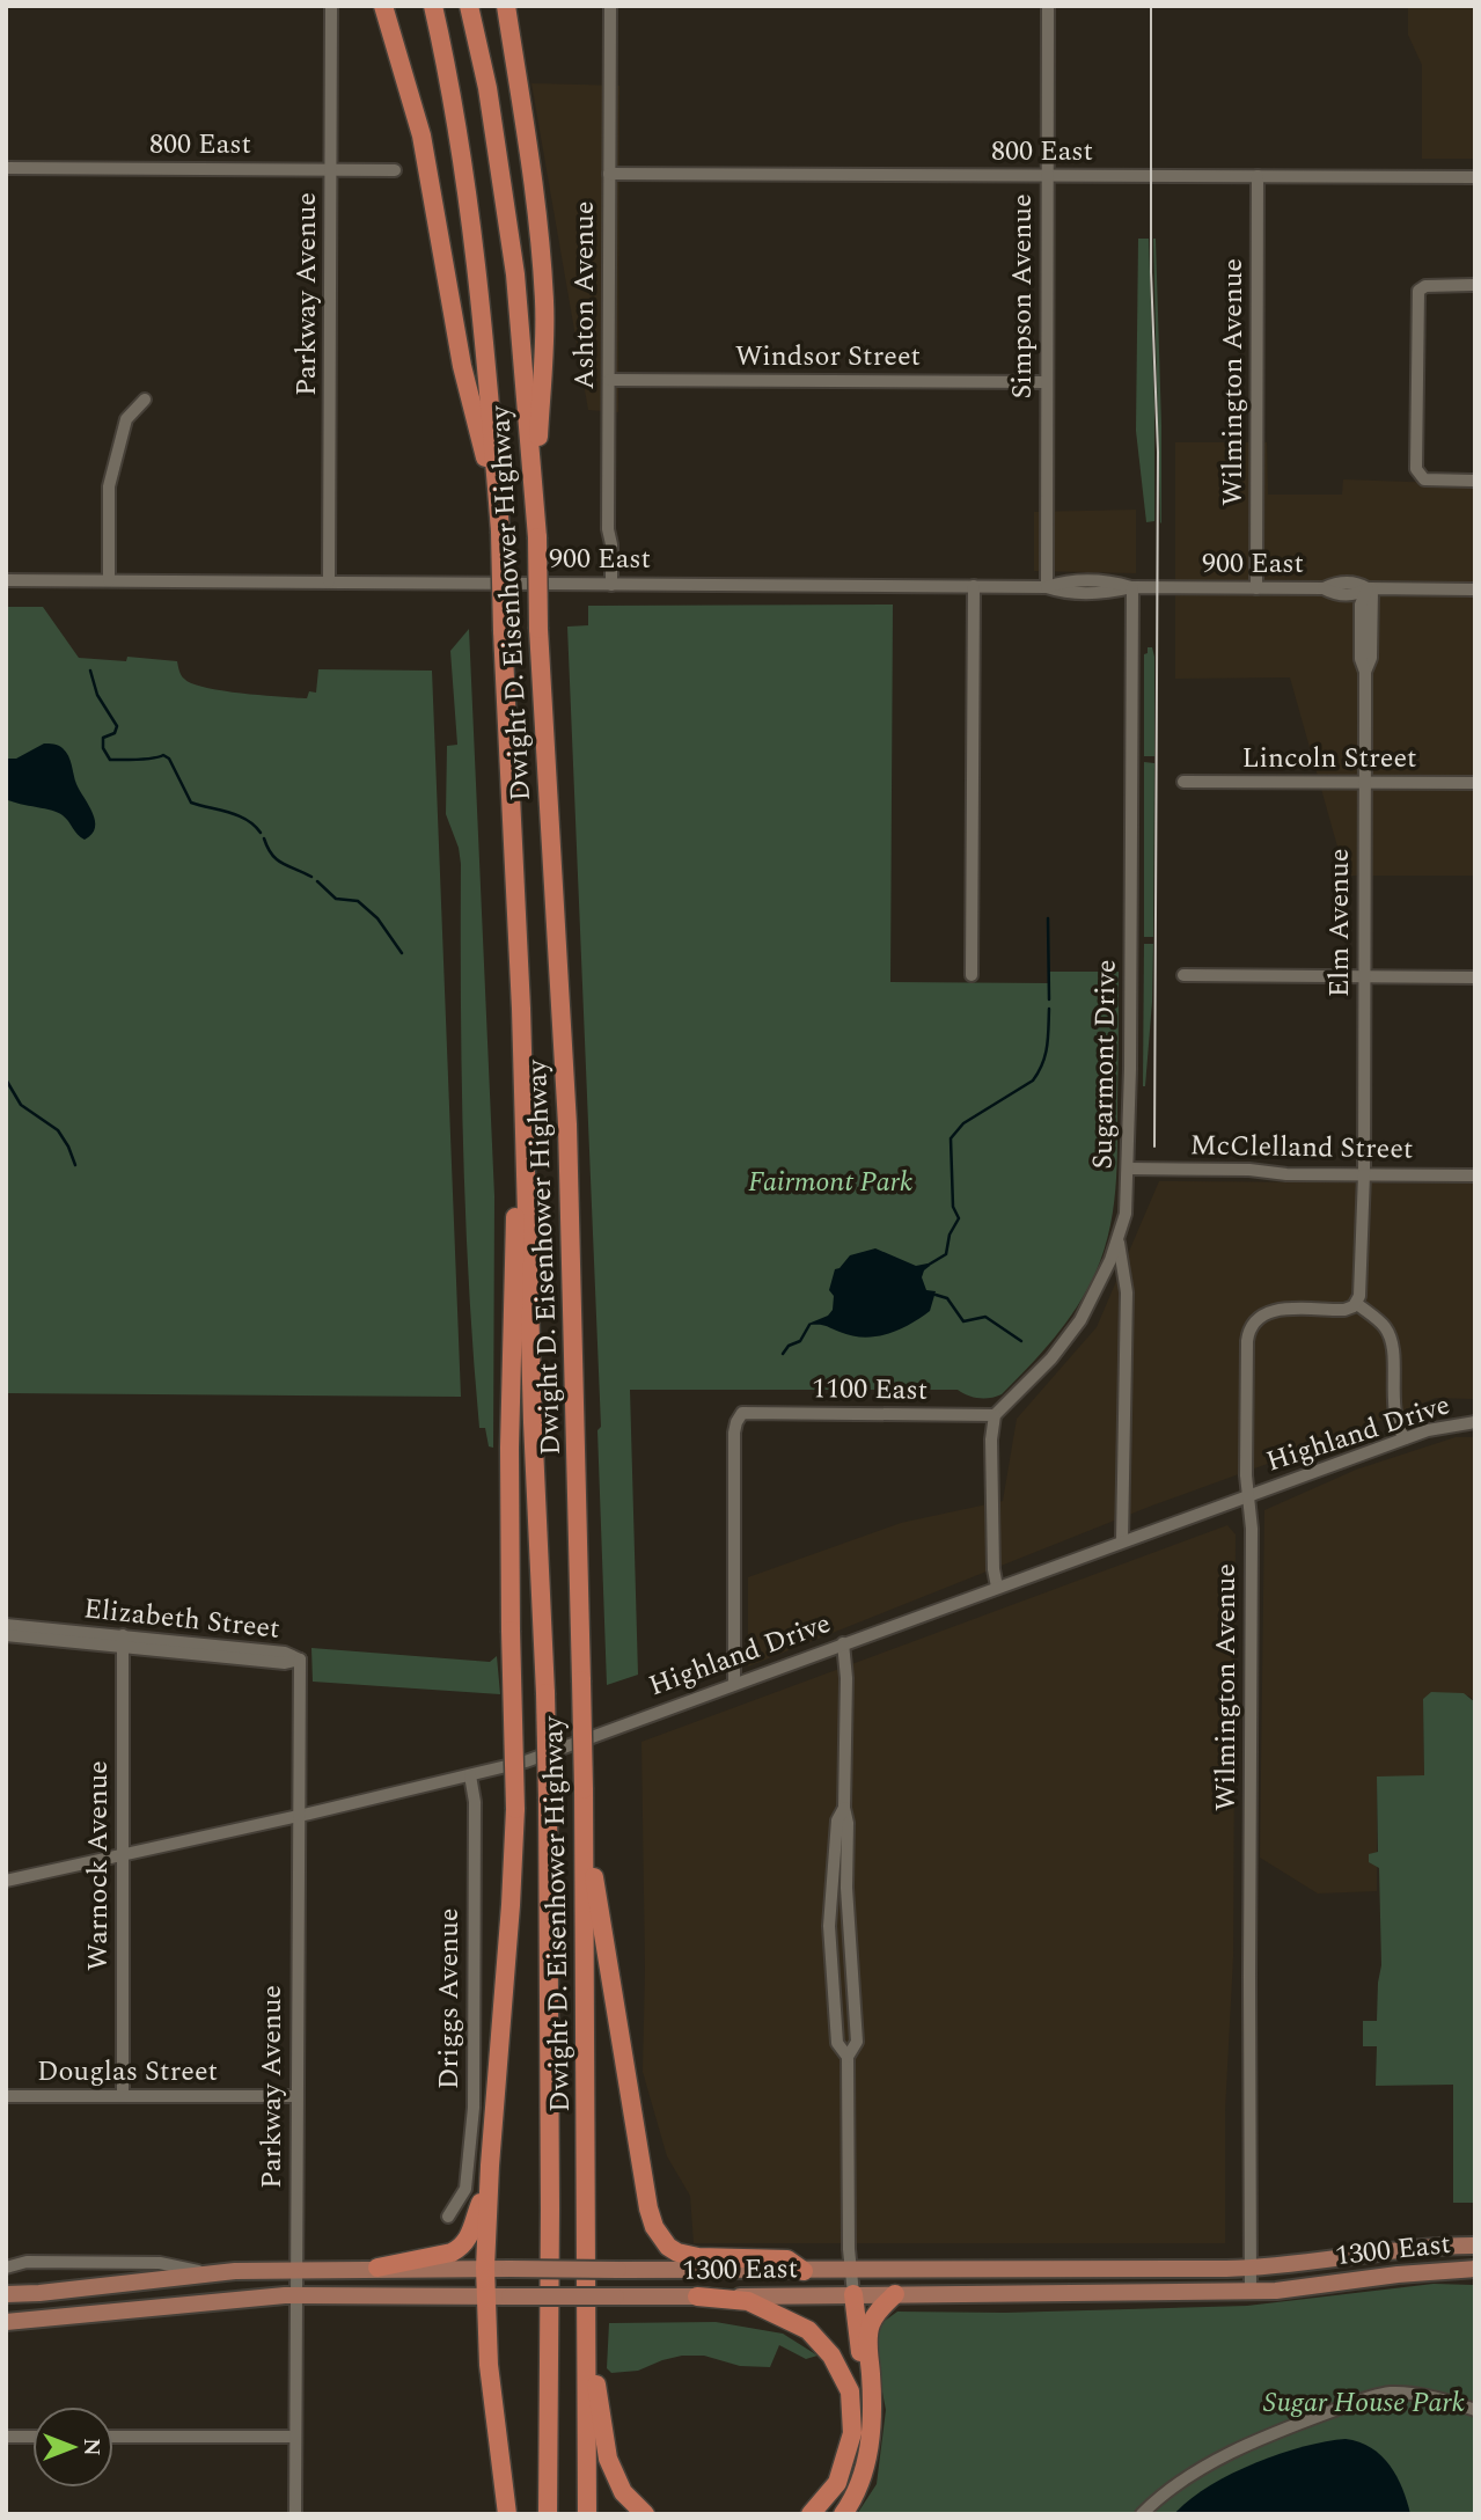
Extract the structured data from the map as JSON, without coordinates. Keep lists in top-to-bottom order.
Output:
{
  "streets": {
    "highway": ["Dwight D. Eisenhower Highway"],
    "main road": ["1300 East"],
    "street": [
      "800 East",
      "Parkway Avenue",
      "Ashton Avenue",
      "Simpson Avenue",
      "Windsor Street",
      "Wilmington Avenue",
      "900 East",
      "Lincoln Street",
      "Elm Avenue",
      "Sugarmont Drive",
      "McClelland Street",
      "1100 East",
      "Highland Drive",
      "Elizabeth Street",
      "Warnock Avenue",
      "Driggs Avenue",
      "Douglas Street"
    ]
  },
  "crossings": [
    ["800 East", "Parkway Avenue"],
    ["800 East", "Ashton Avenue"],
    ["800 East", "Simpson Avenue"],
    ["800 East", "Wilmington Avenue"],
    ["Parkway Avenue", "900 East"],
    ["Parkway Avenue", "Highland Drive"],
    ["Parkway Avenue", "Elizabeth Street"],
    ["Parkway Avenue", "Douglas Street"],
    ["Parkway Avenue", "1300 East"],
    ["Ashton Avenue", "Windsor Street"],
    ["Ashton Avenue", "900 East"],
    ["Simpson Avenue", "Windsor Street"],
    ["Simpson Avenue", "900 East"],
    ["Wilmington Avenue", "900 East"],
    ["Wilmington Avenue", "Highland Drive"],
    ["Wilmington Avenue", "1300 East"],
    ["900 East", "Elm Avenue"],
    ["900 East", "Sugarmont Drive"],
    ["Lincoln Street", "Elm Avenue"],
    ["Elm Avenue", "McClelland Street"],
    ["Sugarmont Drive", "McClelland Street"],
    ["Sugarmont Drive", "Highland Drive"],
    ["1100 East", "Highland Drive"],
    ["Highland Drive", "Warnock Avenue"],
    ["Highland Drive", "Driggs Avenue"],
    ["Elizabeth Street", "Warnock Avenue"],
    ["Warnock Avenue", "Douglas Street"]
  ],
  "parks": ["Fairmont Park", "Sugar House Park"],
  "north": "right"
}
